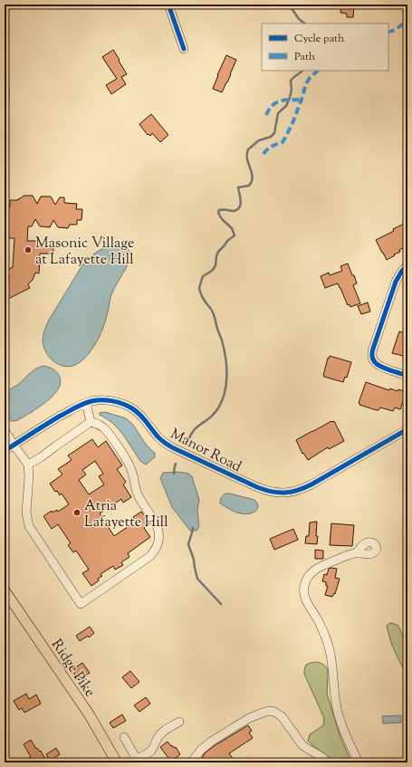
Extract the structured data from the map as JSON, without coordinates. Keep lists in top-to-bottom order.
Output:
{
  "streets": {
    "main road": ["Ridge Pike"],
    "street": ["Manor Road"]
  },
  "places": ["Masonic Village at Lafayette Hill", "Atria Lafayette Hill"],
  "legend": ["Cycle path", "Path"]
}
